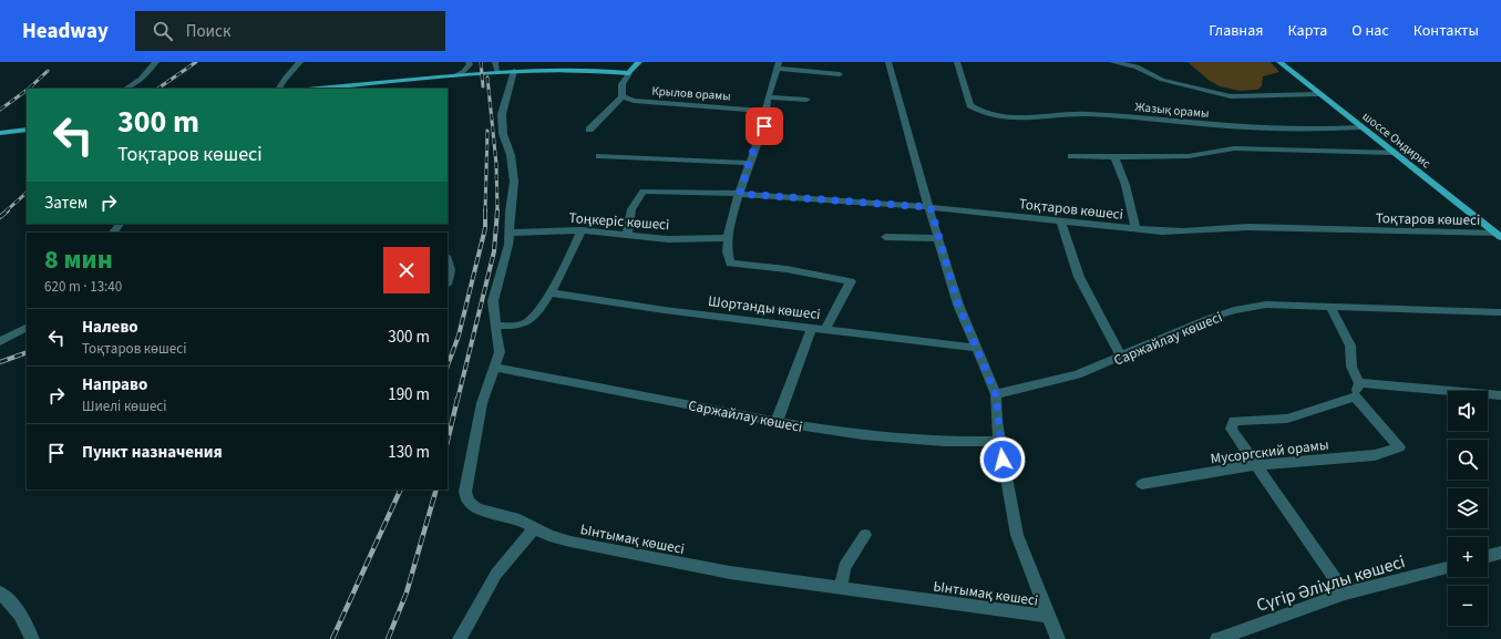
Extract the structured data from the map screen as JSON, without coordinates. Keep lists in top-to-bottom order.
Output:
{
  "streets": {
    "main road": ["шоссе Ондирис"],
    "street": [
      "Крылов орамы",
      "Жазық орамы",
      "Тоқтаров көшесі",
      "Тоңкерiс көшесі",
      "Шортанды көшесі",
      "Саржайлау көшесі",
      "Мусоргский орамы",
      "Ынтымақ көшесі",
      "Сүгір Әліұлы көшесі"
    ]
  },
  "crossings": [
    ["Жазық орамы", "шоссе Ондирис"],
    ["шоссе Ондирис", "Тоқтаров көшесі"],
    ["Тоқтаров көшесі", "Тоңкерiс көшесі"],
    ["Тоңкерiс көшесі", "Ынтымақ көшесі"],
    ["Саржайлау көшесі", "Ынтымақ көшесі"]
  ],
  "page": {
    "header": "Headway",
    "search": "Поиск",
    "nav": [
      "Главная",
      "Карта",
      "О нас",
      "Контакты"
    ],
    "turn": ["300 m", "Тоқтаров көшесі"],
    "then": "Затем",
    "heading": ["8 мин", "620 m · 13:40"],
    "list": [
      {
        "name": "Налево",
        "note": "Тоқтаров көшесі",
        "value": "300 m"
      },
      {
        "name": "Направо",
        "note": "Шиелі көшесі",
        "value": "190 m"
      },
      {
        "name": "Пункт назначения",
        "value": "130 m"
      }
    ],
    "map_buttons": ["+", "−"]
  }
}
